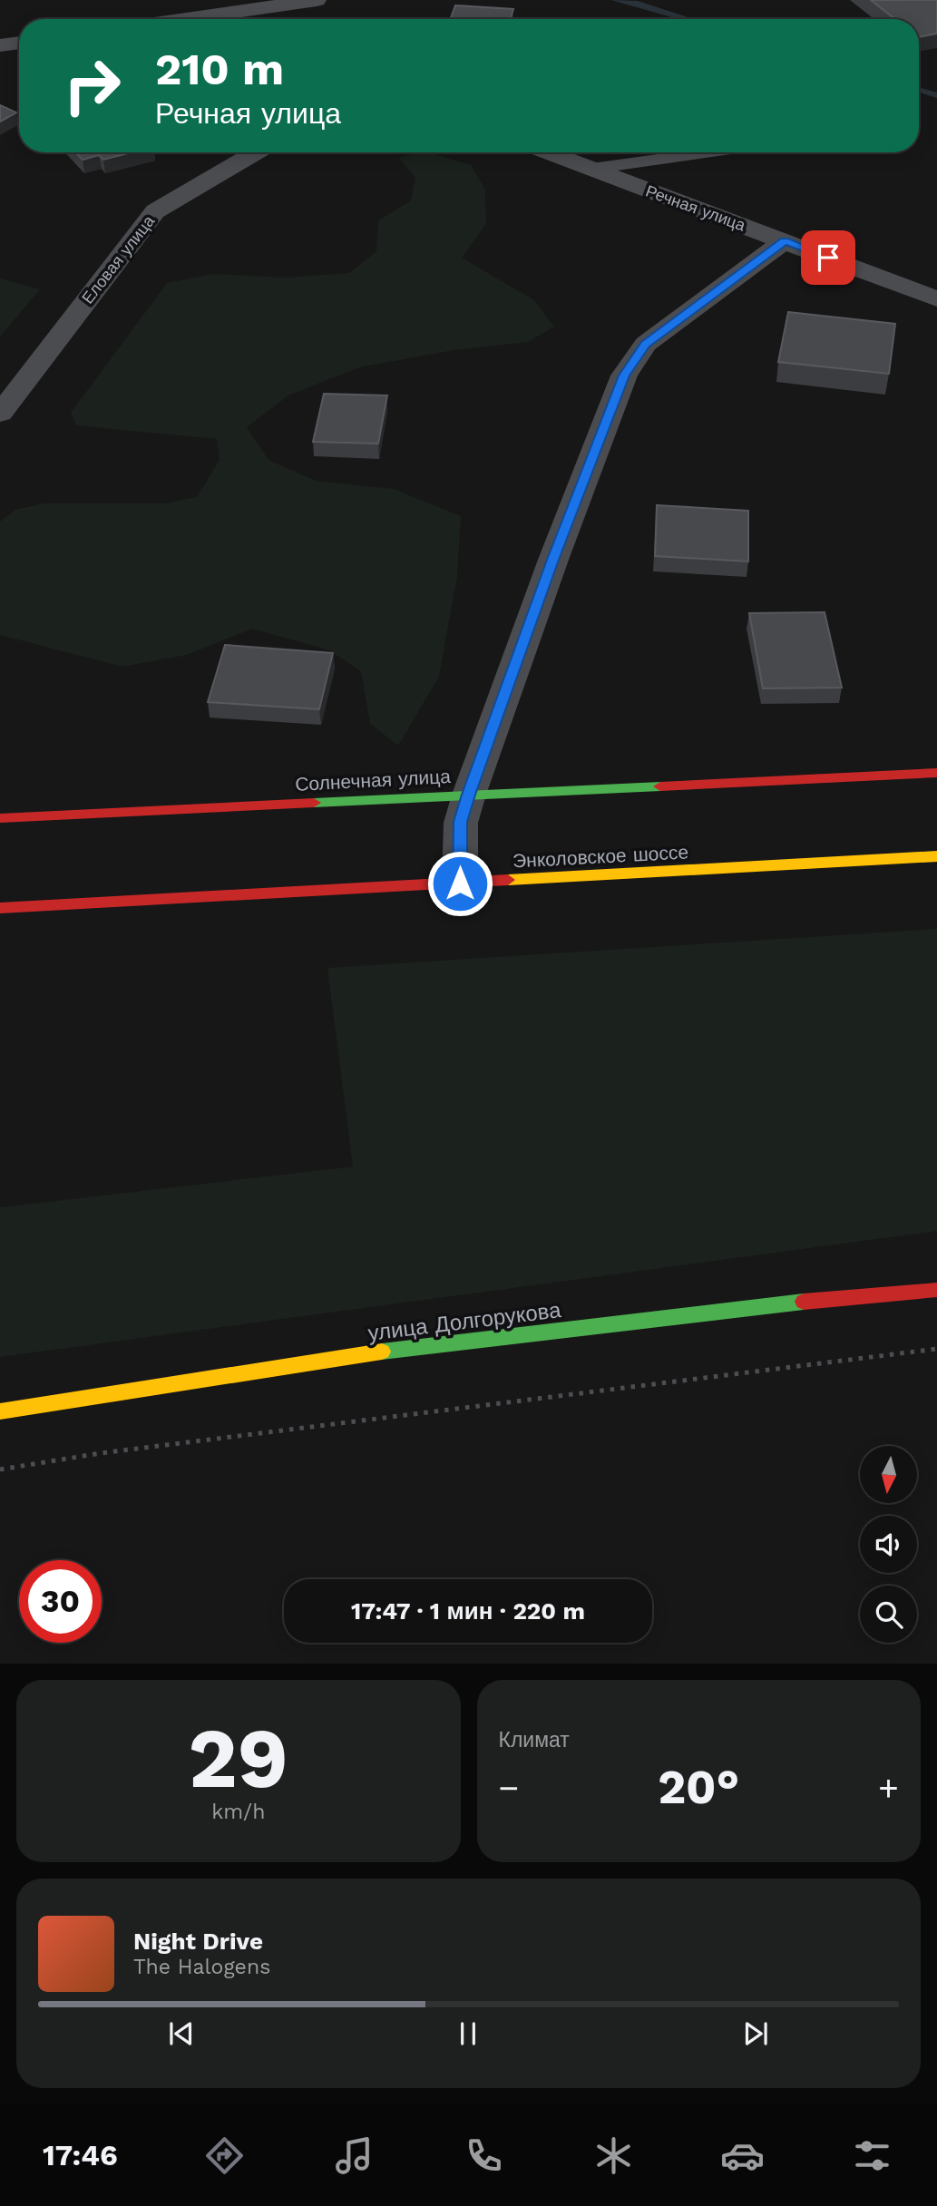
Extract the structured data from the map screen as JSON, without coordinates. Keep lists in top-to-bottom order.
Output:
{
  "streets": {
    "street": [
      "Речная улица",
      "Еловая улица",
      "Солнечная улица",
      "Энколовское шоссе",
      "улица Долгорукова"
    ]
  },
  "north": "bottom",
  "page": {
    "turn": ["210 m", "Речная улица"],
    "limit": "30",
    "trip": "17:47 · 1 мин · 220 m",
    "tile": [
      ["29", "km/h"],
      "Климат"
    ],
    "heat": ["−", "20°", "+"],
    "song": ["Night Drive", "The Halogens"],
    "tabs": "17:46"
  }
}
